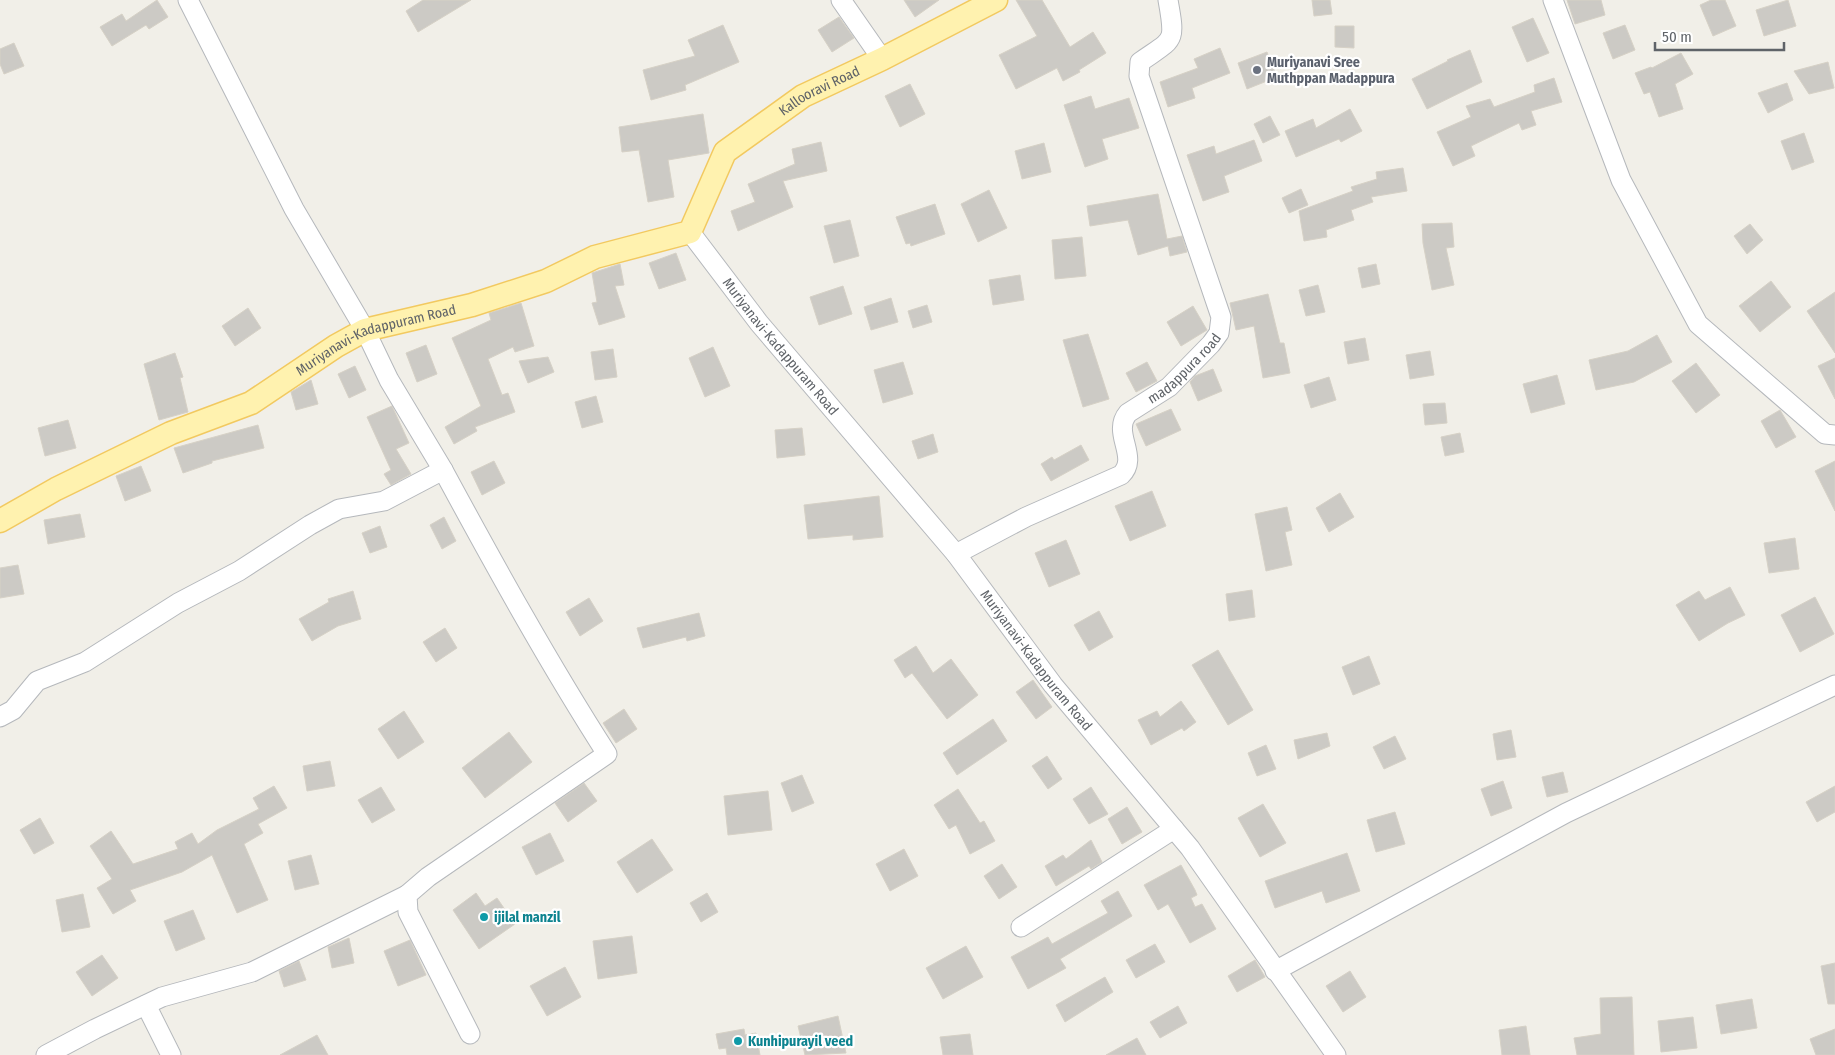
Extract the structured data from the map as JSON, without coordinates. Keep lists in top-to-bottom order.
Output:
{
  "streets": {
    "main road": ["Kallooravi Road", "Muriyanavi-Kadappuram Road"],
    "street": ["madappura road"]
  },
  "crossings": [
    ["Kallooravi Road", "Muriyanavi-Kadappuram Road"],
    ["Muriyanavi-Kadappuram Road", "madappura road"]
  ],
  "places": ["Muriyanavi Sree Muthppan Madappura", "ijilal manzil", "Kunhipurayil veed"],
  "scale_bar": "50 m"
}
